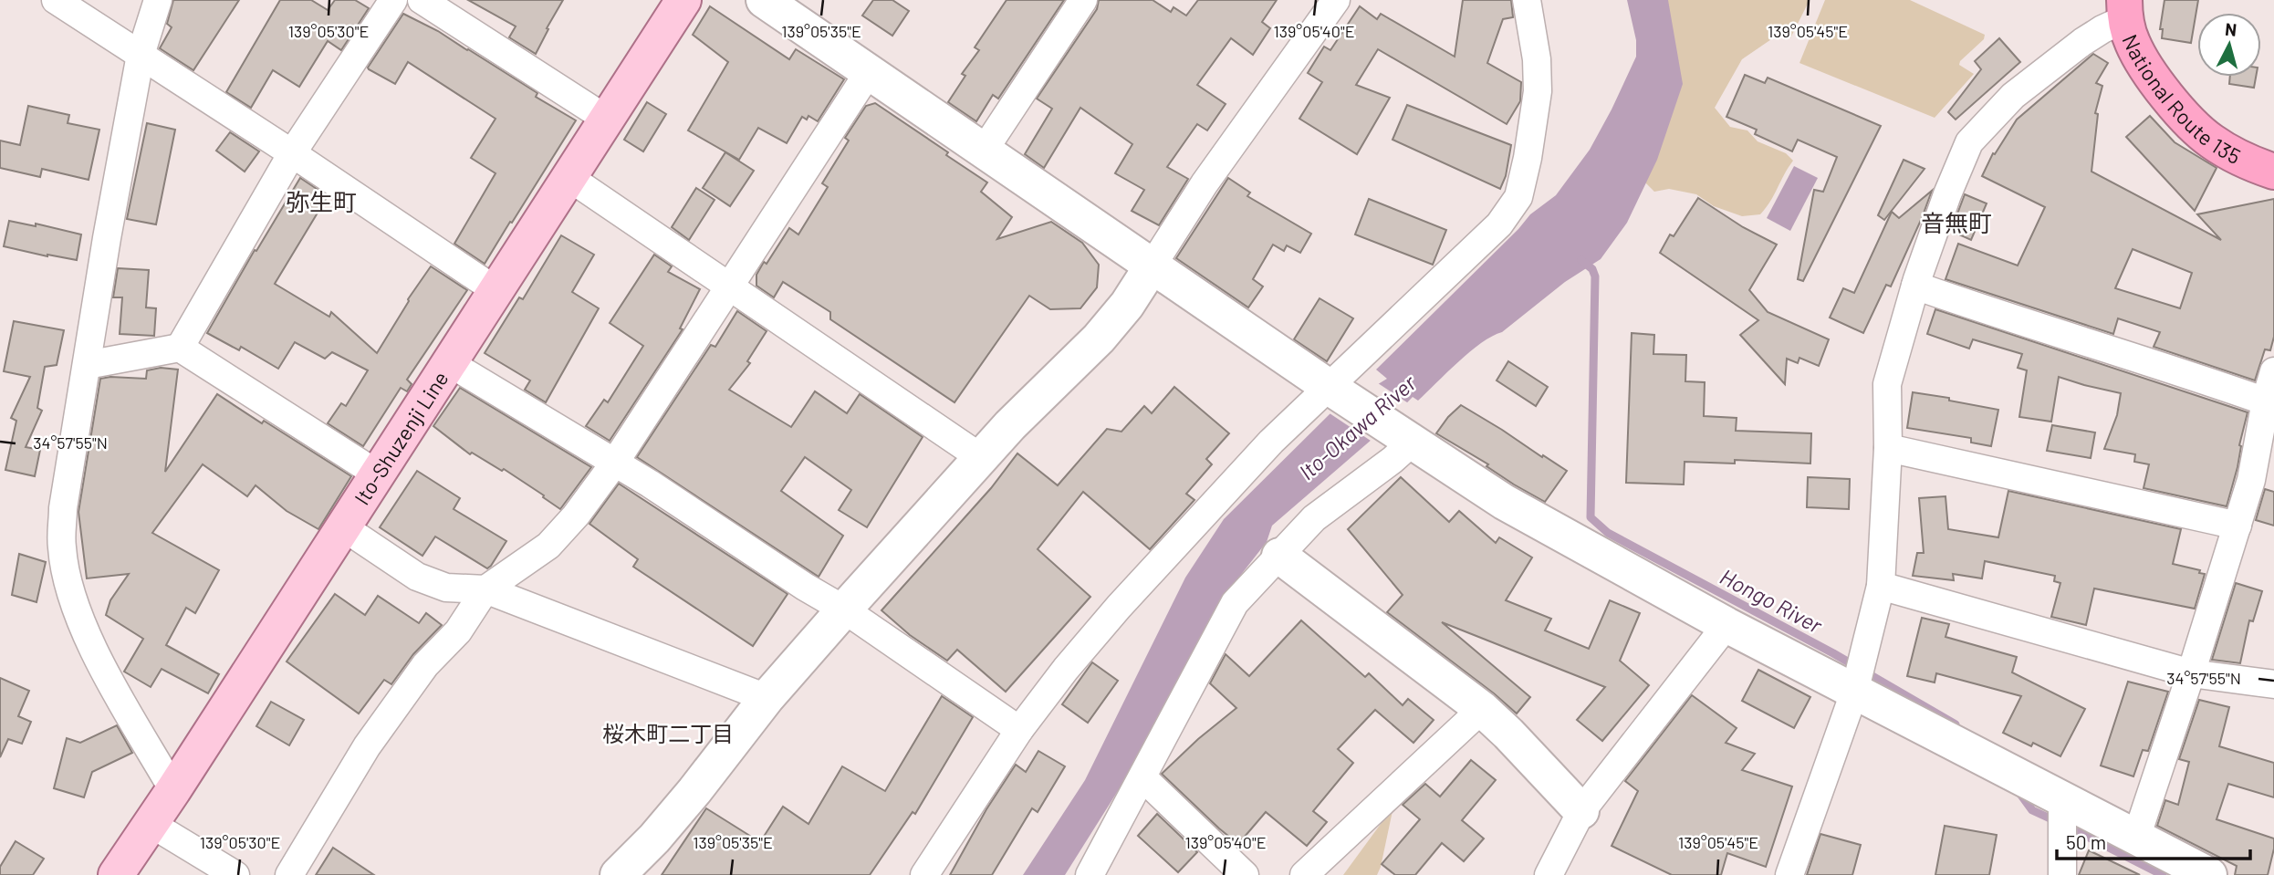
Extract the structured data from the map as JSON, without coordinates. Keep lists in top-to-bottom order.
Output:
{
  "streets": {
    "highway": ["National Route 135"],
    "main road": ["Ito-Shuzenji Line"]
  },
  "districts": ["弥生町", "音無町", "桜木町二丁目"],
  "water": ["Ito-Okawa River", "Hongo River"],
  "scale_bar": "50 m",
  "north": "top",
  "coordinates": [
    "139°05'30\"E",
    "139°05'35\"E",
    "139°05'40\"E",
    "139°05'45\"E",
    "34°57'55\"N"
  ]
}
